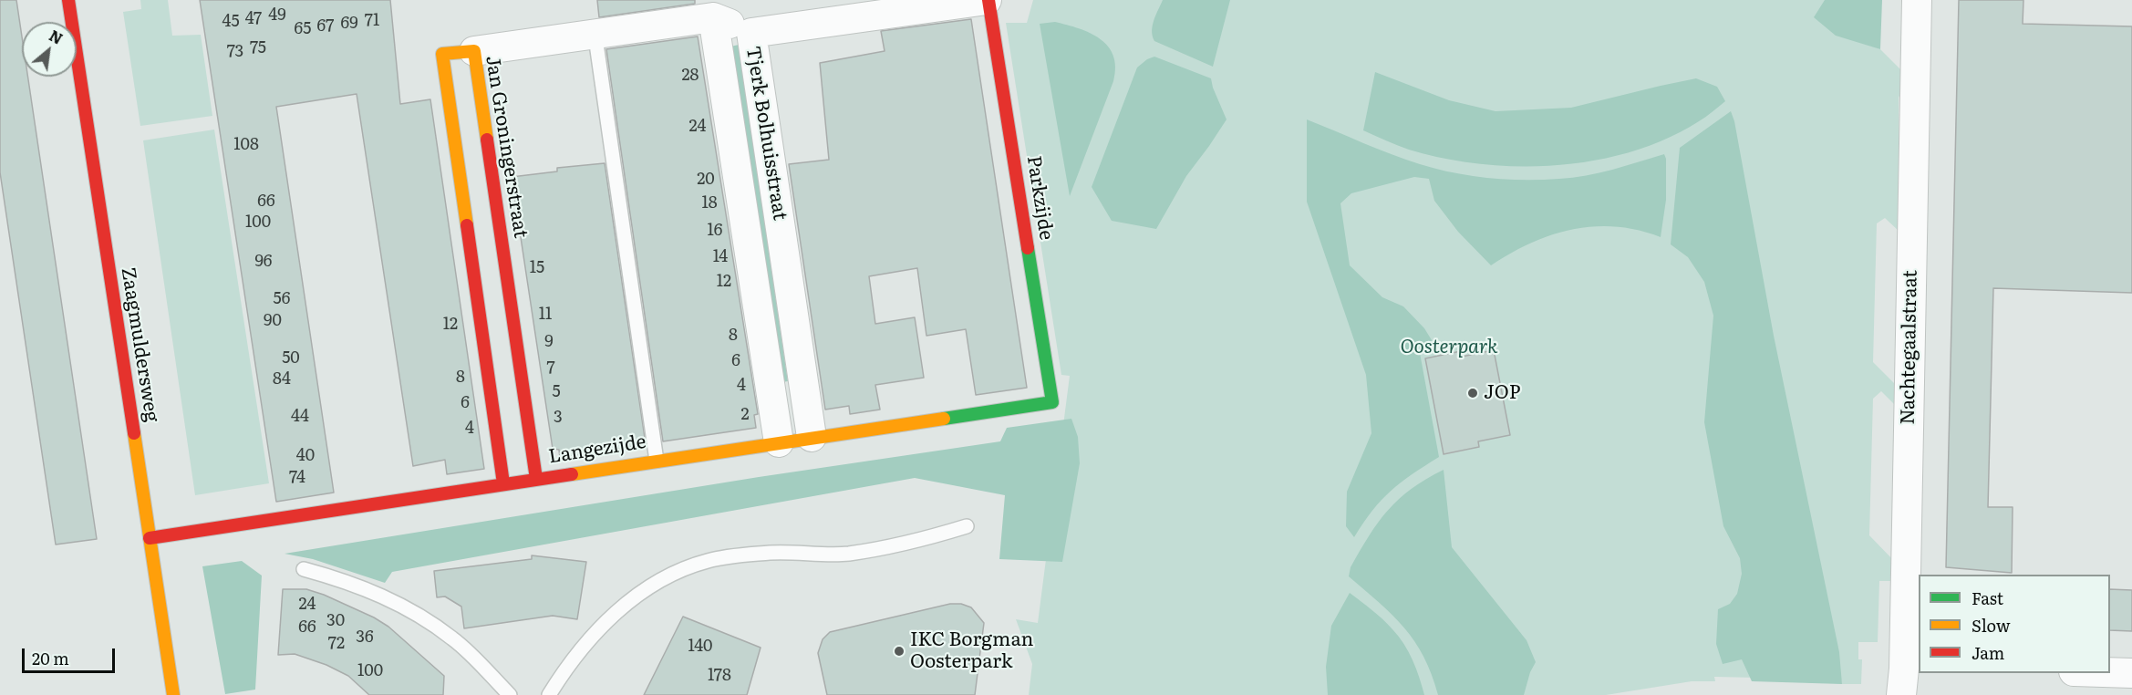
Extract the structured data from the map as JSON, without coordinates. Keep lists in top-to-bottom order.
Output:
{
  "streets": {
    "street": [
      "Tjerk Bolhuisstraat",
      "Jan Groningerstraat",
      "Parkzijde",
      "Zaagmuldersweg",
      "Nachtegaalstraat",
      "Langezijde"
    ]
  },
  "crossings": [
    ["Tjerk Bolhuisstraat", "Parkzijde"],
    ["Tjerk Bolhuisstraat", "Langezijde"],
    ["Jan Groningerstraat", "Langezijde"],
    ["Parkzijde", "Langezijde"],
    ["Zaagmuldersweg", "Langezijde"]
  ],
  "parks": ["Oosterpark"],
  "places": ["JOP", "IKC Borgman Oosterpark"],
  "house_numbers": [
    "49",
    "47",
    "71",
    "45",
    "69",
    "67",
    "65",
    "75",
    "73",
    "28",
    "24",
    "108",
    "20",
    "66",
    "18",
    "100",
    "16",
    "14",
    "96",
    "15",
    "12",
    "56",
    "11",
    "90",
    "12",
    "8",
    "9",
    "50",
    "6",
    "7",
    "8",
    "84",
    "4",
    "5",
    "6",
    "2",
    "44",
    "3",
    "4",
    "40",
    "74",
    "24",
    "30",
    "66",
    "36",
    "72",
    "140",
    "100",
    "178"
  ],
  "legend": ["Fast", "Slow", "Jam"],
  "scale_bar": "20 m",
  "north": "top right"
}
